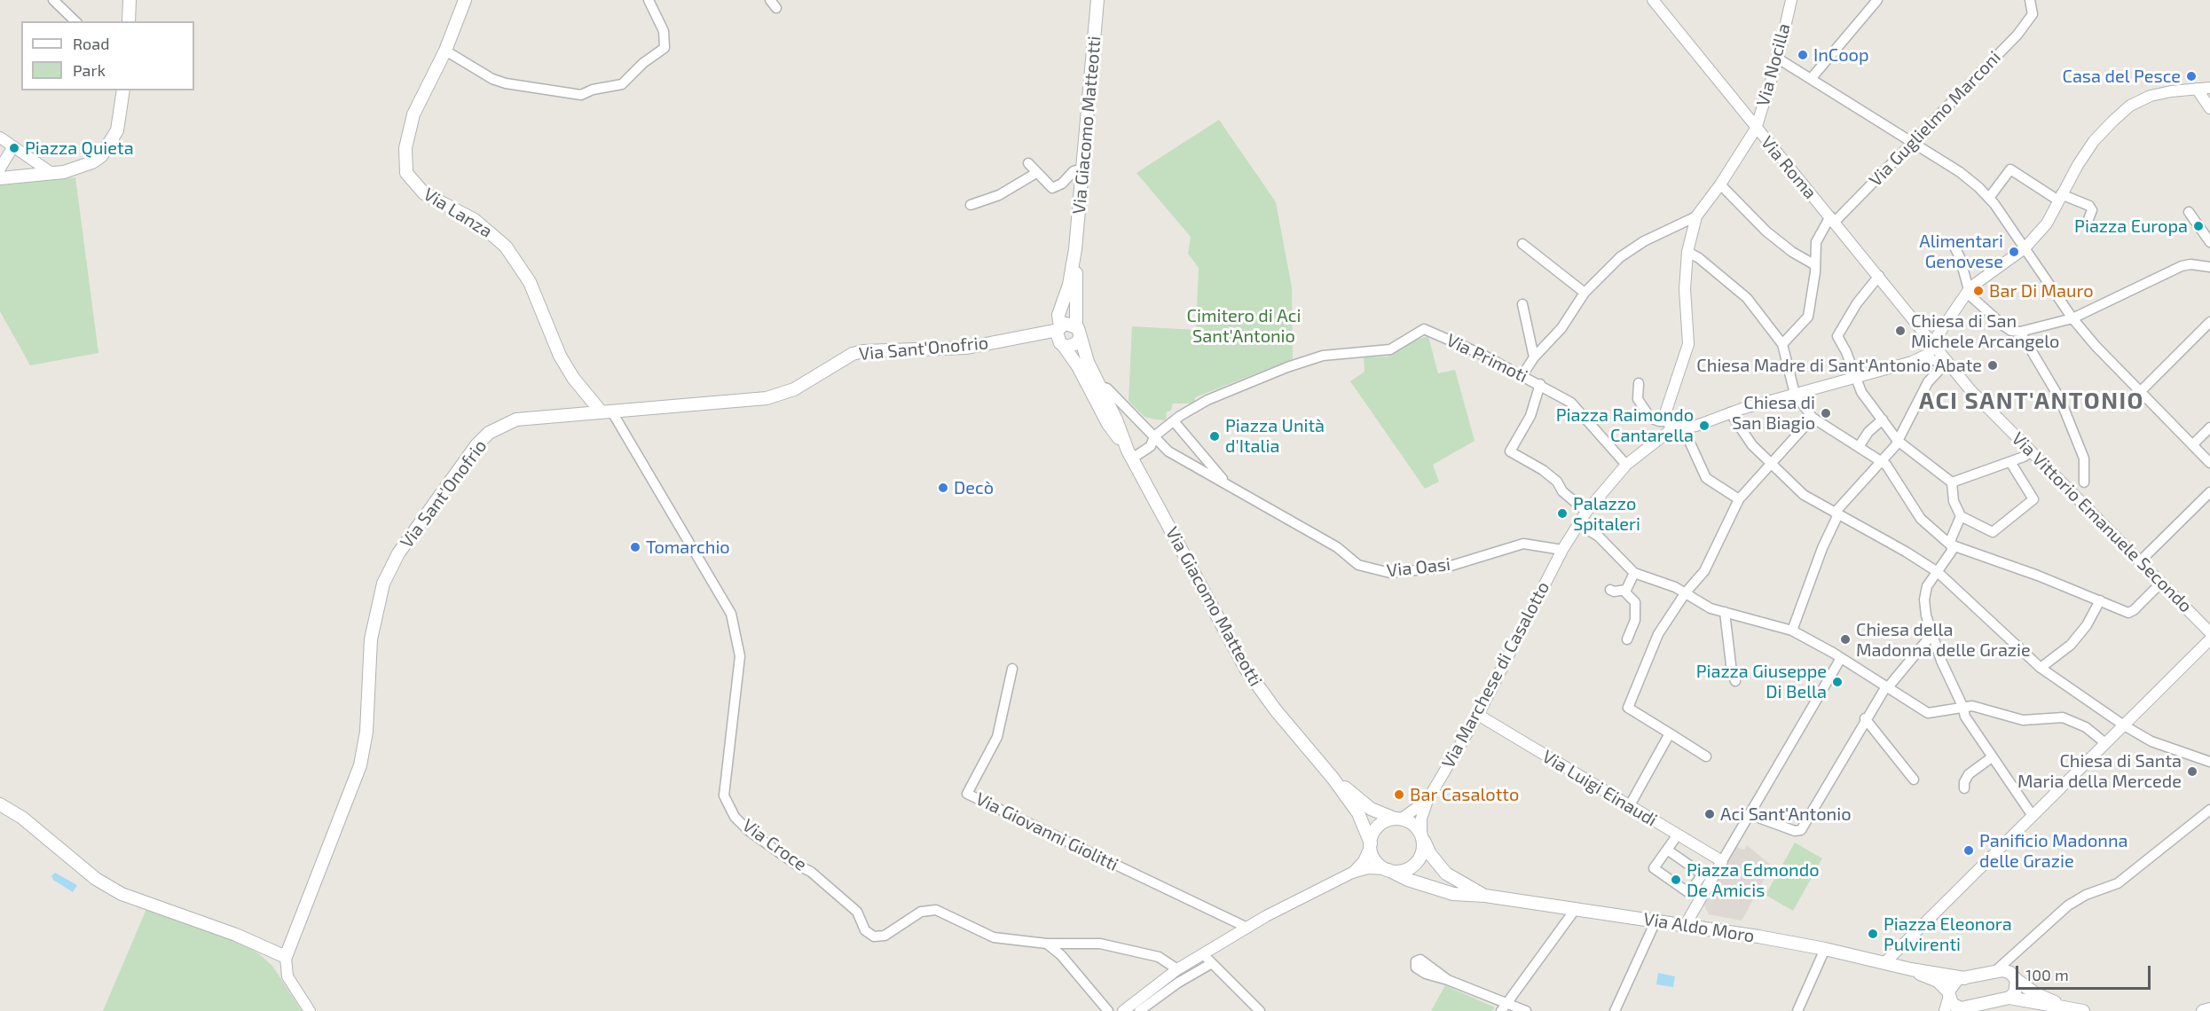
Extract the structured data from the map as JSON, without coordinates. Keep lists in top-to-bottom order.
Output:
{
  "streets": {
    "main road": [
      "Via Giacomo Matteotti",
      "Via Lanza",
      "Via Sant'Onofrio",
      "Via Aldo Moro"
    ],
    "street": [
      "Via Nocilla",
      "Via Guglielmo Marconi",
      "Via Roma",
      "Via Primoti",
      "Via Vittorio Emanuele Secondo",
      "Via Oasi",
      "Via Marchese di Casalotto",
      "Via Luigi Einaudi",
      "Via Giovanni Giolitti",
      "Via Croce"
    ]
  },
  "crossings": [
    ["Via Nocilla", "Via Roma"],
    ["Via Guglielmo Marconi", "Via Roma"],
    ["Via Roma", "Via Vittorio Emanuele Secondo"],
    ["Via Lanza", "Via Sant'Onofrio"],
    ["Via Lanza", "Via Croce"],
    ["Via Sant'Onofrio", "Via Croce"],
    ["Via Primoti", "Via Marchese di Casalotto"],
    ["Via Oasi", "Via Marchese di Casalotto"],
    ["Via Marchese di Casalotto", "Via Luigi Einaudi"]
  ],
  "districts": ["ACI SANT'ANTONIO"],
  "parks": ["Cimitero di Aci Sant'Antonio"],
  "places": [
    "InCoop",
    "Casa del Pesce",
    "Piazza Quieta",
    "Piazza Europa",
    "Alimentari Genovese",
    "Bar Di Mauro",
    "Chiesa di San Michele Arcangelo",
    "Chiesa Madre di Sant'Antonio Abate",
    "Chiesa di San Biagio",
    "Piazza Raimondo Cantarella",
    "Piazza Unità d'Italia",
    "Decò",
    "Palazzo Spitaleri",
    "Tomarchio",
    "Chiesa della Madonna delle Grazie",
    "Piazza Giuseppe Di Bella",
    "Chiesa di Santa Maria della Mercede",
    "Bar Casalotto",
    "Aci Sant'Antonio",
    "Panificio Madonna delle Grazie",
    "Piazza Edmondo De Amicis",
    "Piazza Eleonora Pulvirenti"
  ],
  "legend": ["Road", "Park"],
  "scale_bar": "100 m"
}
